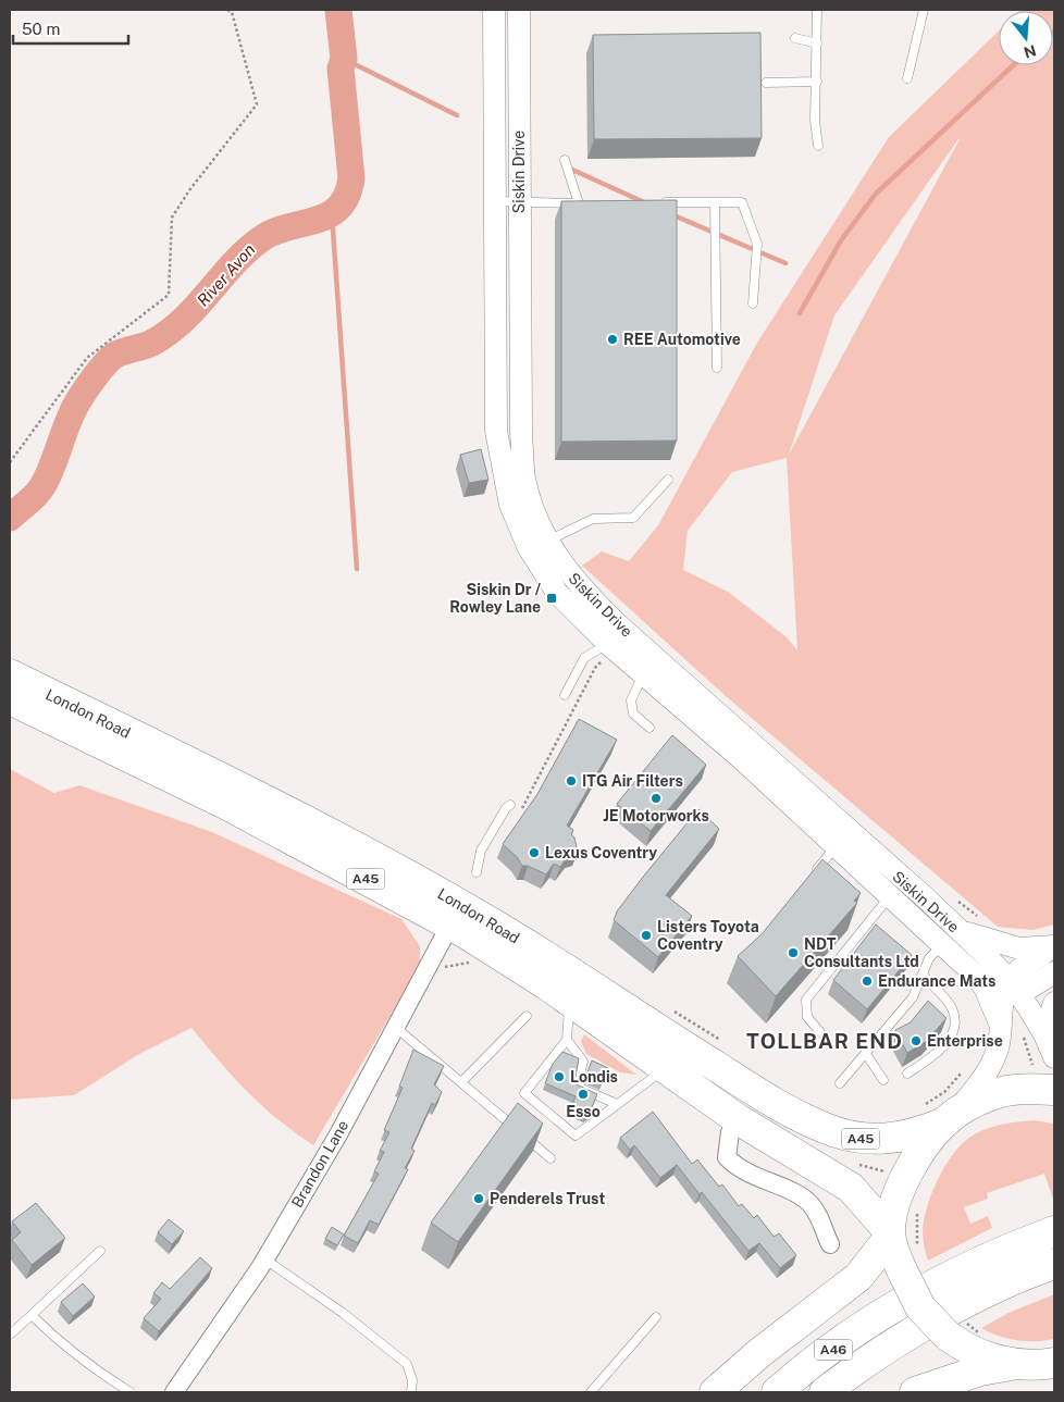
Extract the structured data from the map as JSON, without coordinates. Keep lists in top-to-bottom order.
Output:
{
  "streets": {
    "highway": ["London Road", "A45", "A46"],
    "street": ["Siskin Drive", "Brandon Lane"]
  },
  "crossings": [
    ["Siskin Drive", "London Road"],
    ["London Road", "Brandon Lane"]
  ],
  "districts": ["TOLLBAR END"],
  "water": ["River Avon"],
  "places": {
    "other": [
      "REE Automotive",
      "ITG Air Filters",
      "JE Motorworks",
      "Lexus Coventry",
      "Listers Toyota Coventry",
      "NDT Consultants Ltd",
      "Endurance Mats",
      "Enterprise",
      "Londis",
      "Esso",
      "Penderels Trust"
    ],
    "transit": ["Siskin Dr / Rowley Lane"]
  },
  "scale_bar": "50 m",
  "north": "bottom"
}
